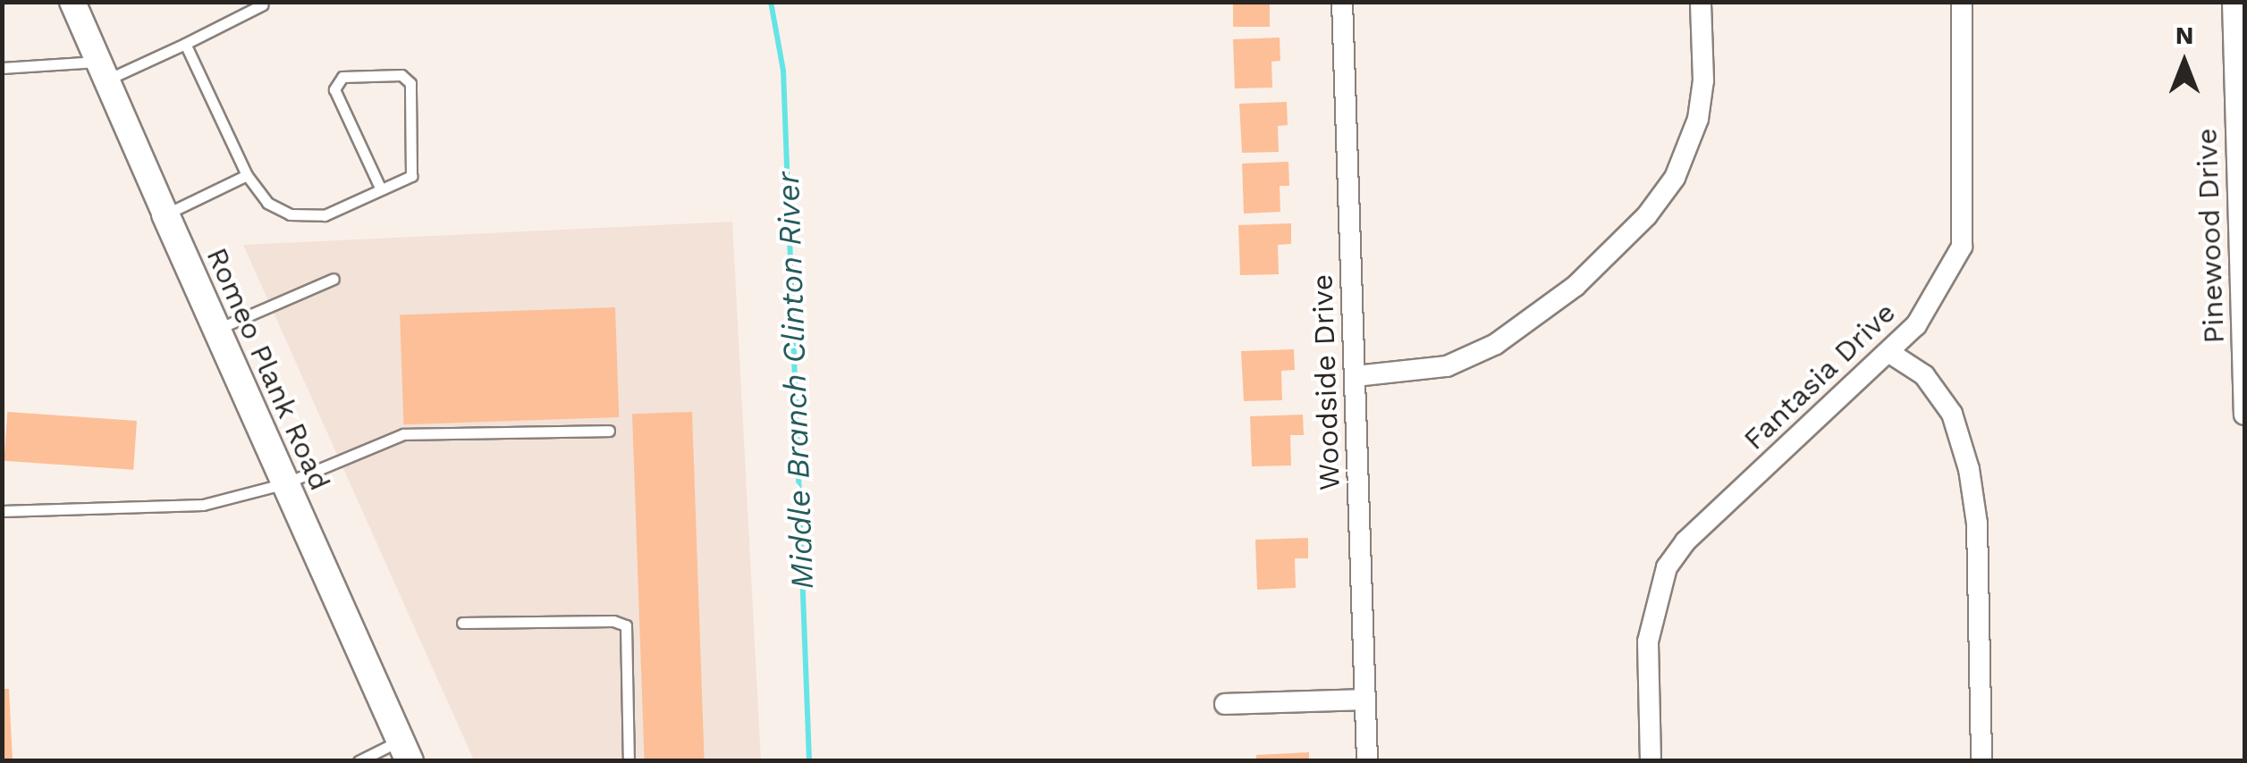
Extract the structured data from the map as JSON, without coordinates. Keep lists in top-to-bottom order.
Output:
{
  "streets": {
    "main road": ["Romeo Plank Road"],
    "street": ["Pinewood Drive", "Fantasia Drive", "Woodside Drive"]
  },
  "water": ["Middle Branch Clinton River"],
  "north": "top"
}
